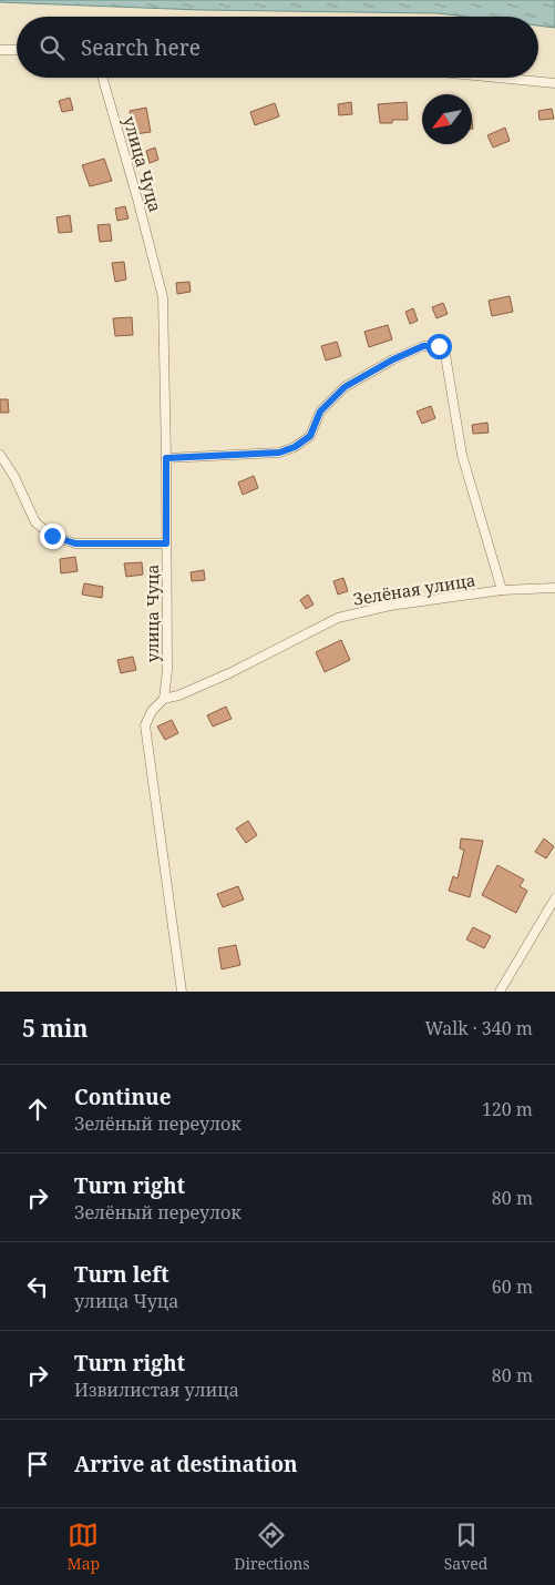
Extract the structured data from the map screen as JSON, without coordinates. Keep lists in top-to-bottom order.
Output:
{
  "streets": {
    "street": ["улица Чуца", "Зелёная улица"]
  },
  "crossings": [
    ["улица Чуца", "Зелёная улица"]
  ],
  "north": "bottom left",
  "page": {
    "search": "Search here",
    "heading": ["5 min", "Walk · 340 m"],
    "list": [
      ["Continue", "Зелёный переулок", "120 m"],
      ["Turn right", "Зелёный переулок", "80 m"],
      ["Turn left", "улица Чуца", "60 m"],
      ["Turn right", "Извилистая улица", "80 m"],
      "Arrive at destination"
    ],
    "nav": ["Map", "Directions", "Saved"]
  }
}
